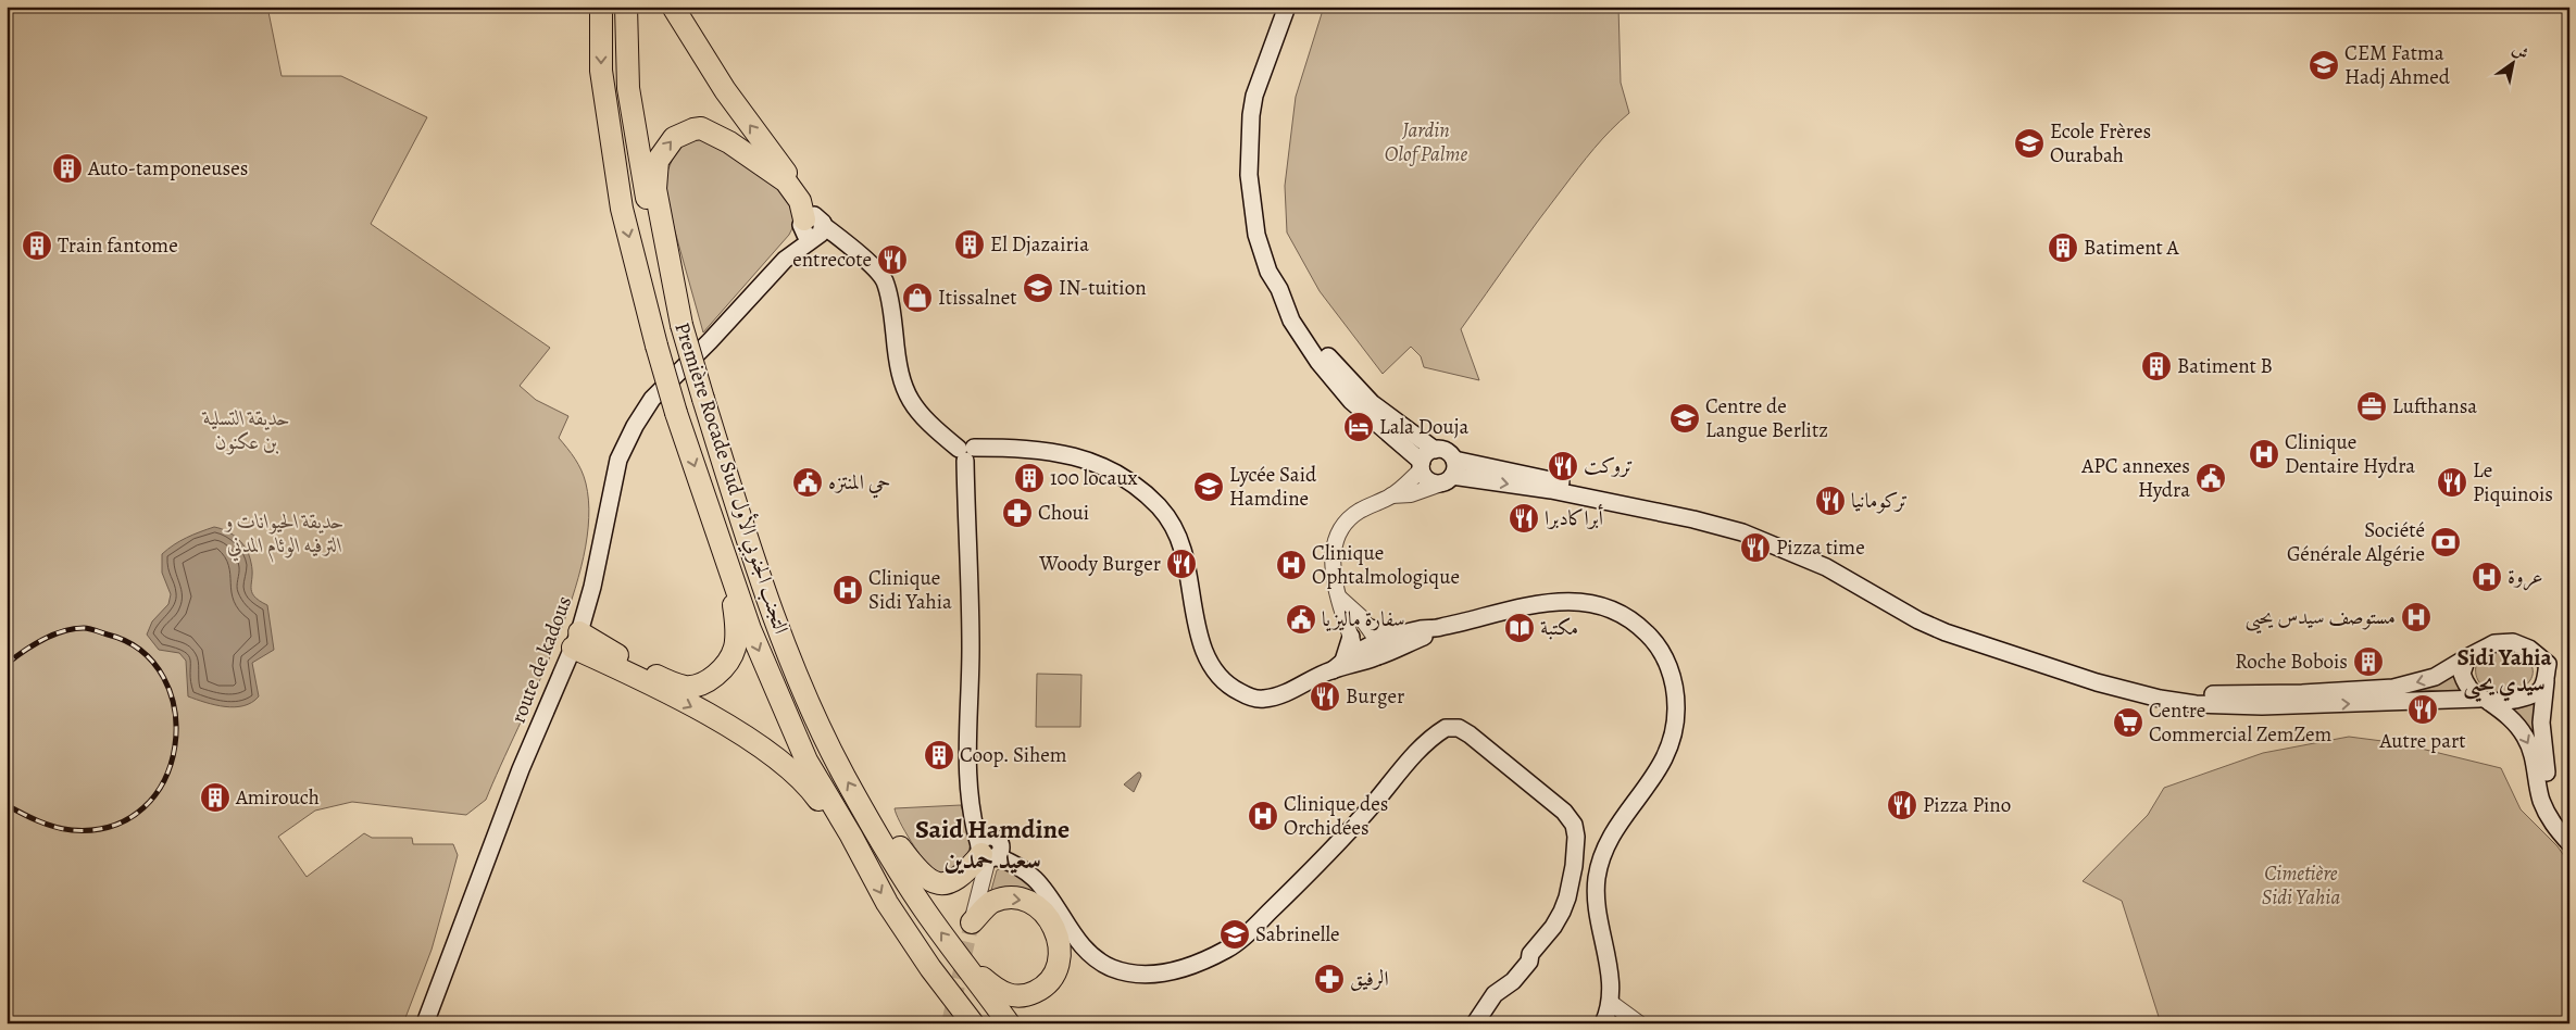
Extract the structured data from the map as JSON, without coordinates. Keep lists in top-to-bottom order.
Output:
{
  "streets": {
    "highway": ["Première Rocade Sud التجنب الجنوبي الأول"],
    "main road": ["route de kadous"]
  },
  "districts": ["Sidi Yahia سيدي يحيى", "Said Hamdine سعيد حمدين"],
  "parks": [
    "Jardin Olof Palme",
    "حديقة التسلية بن عكنون",
    "حديقة الحيوانات و الترفيه الوئام المدني",
    "Cimetière Sidi Yahia"
  ],
  "places": {
    "school or university": [
      "CEM Fatma Hadj Ahmed",
      "Ecole Frères Ourabah",
      "IN-tuition",
      "Centre de Langue Berlitz",
      "Lycée Said Hamdine",
      "Sabrinelle"
    ],
    "building": [
      "Auto-tamponeuses",
      "El Djazairia",
      "Train fantome",
      "Batiment A",
      "Batiment B",
      "100 locaux",
      "Roche Bobois",
      "Coop. Sihem",
      "Amirouch"
    ],
    "restaurant": [
      "entrecote",
      "تروكت",
      "Le Piquinois",
      "تركومانيا",
      "أبراكادبرا",
      "Pizza time",
      "Woody Burger",
      "Burger",
      "Autre part",
      "Pizza Pino"
    ],
    "shop": ["Itissalnet"],
    "office": ["Lufthansa"],
    "hotel": ["Lala Douja"],
    "hospital": [
      "Clinique Dentaire Hydra",
      "Clinique Ophtalmologique",
      "عروة",
      "Clinique Sidi Yahia",
      "مستوصف سيدس يحيى",
      "Clinique des Orchidées"
    ],
    "public building": ["APC annexes Hydra", "حي المنتزه", "سفارة ماليزيا"],
    "pharmacy": ["Choui", "الرفيق"],
    "bank": ["Société Générale Algérie"],
    "library": ["مكتبة"],
    "supermarket": ["Centre Commercial ZemZem"]
  },
  "north": "top right"
}
